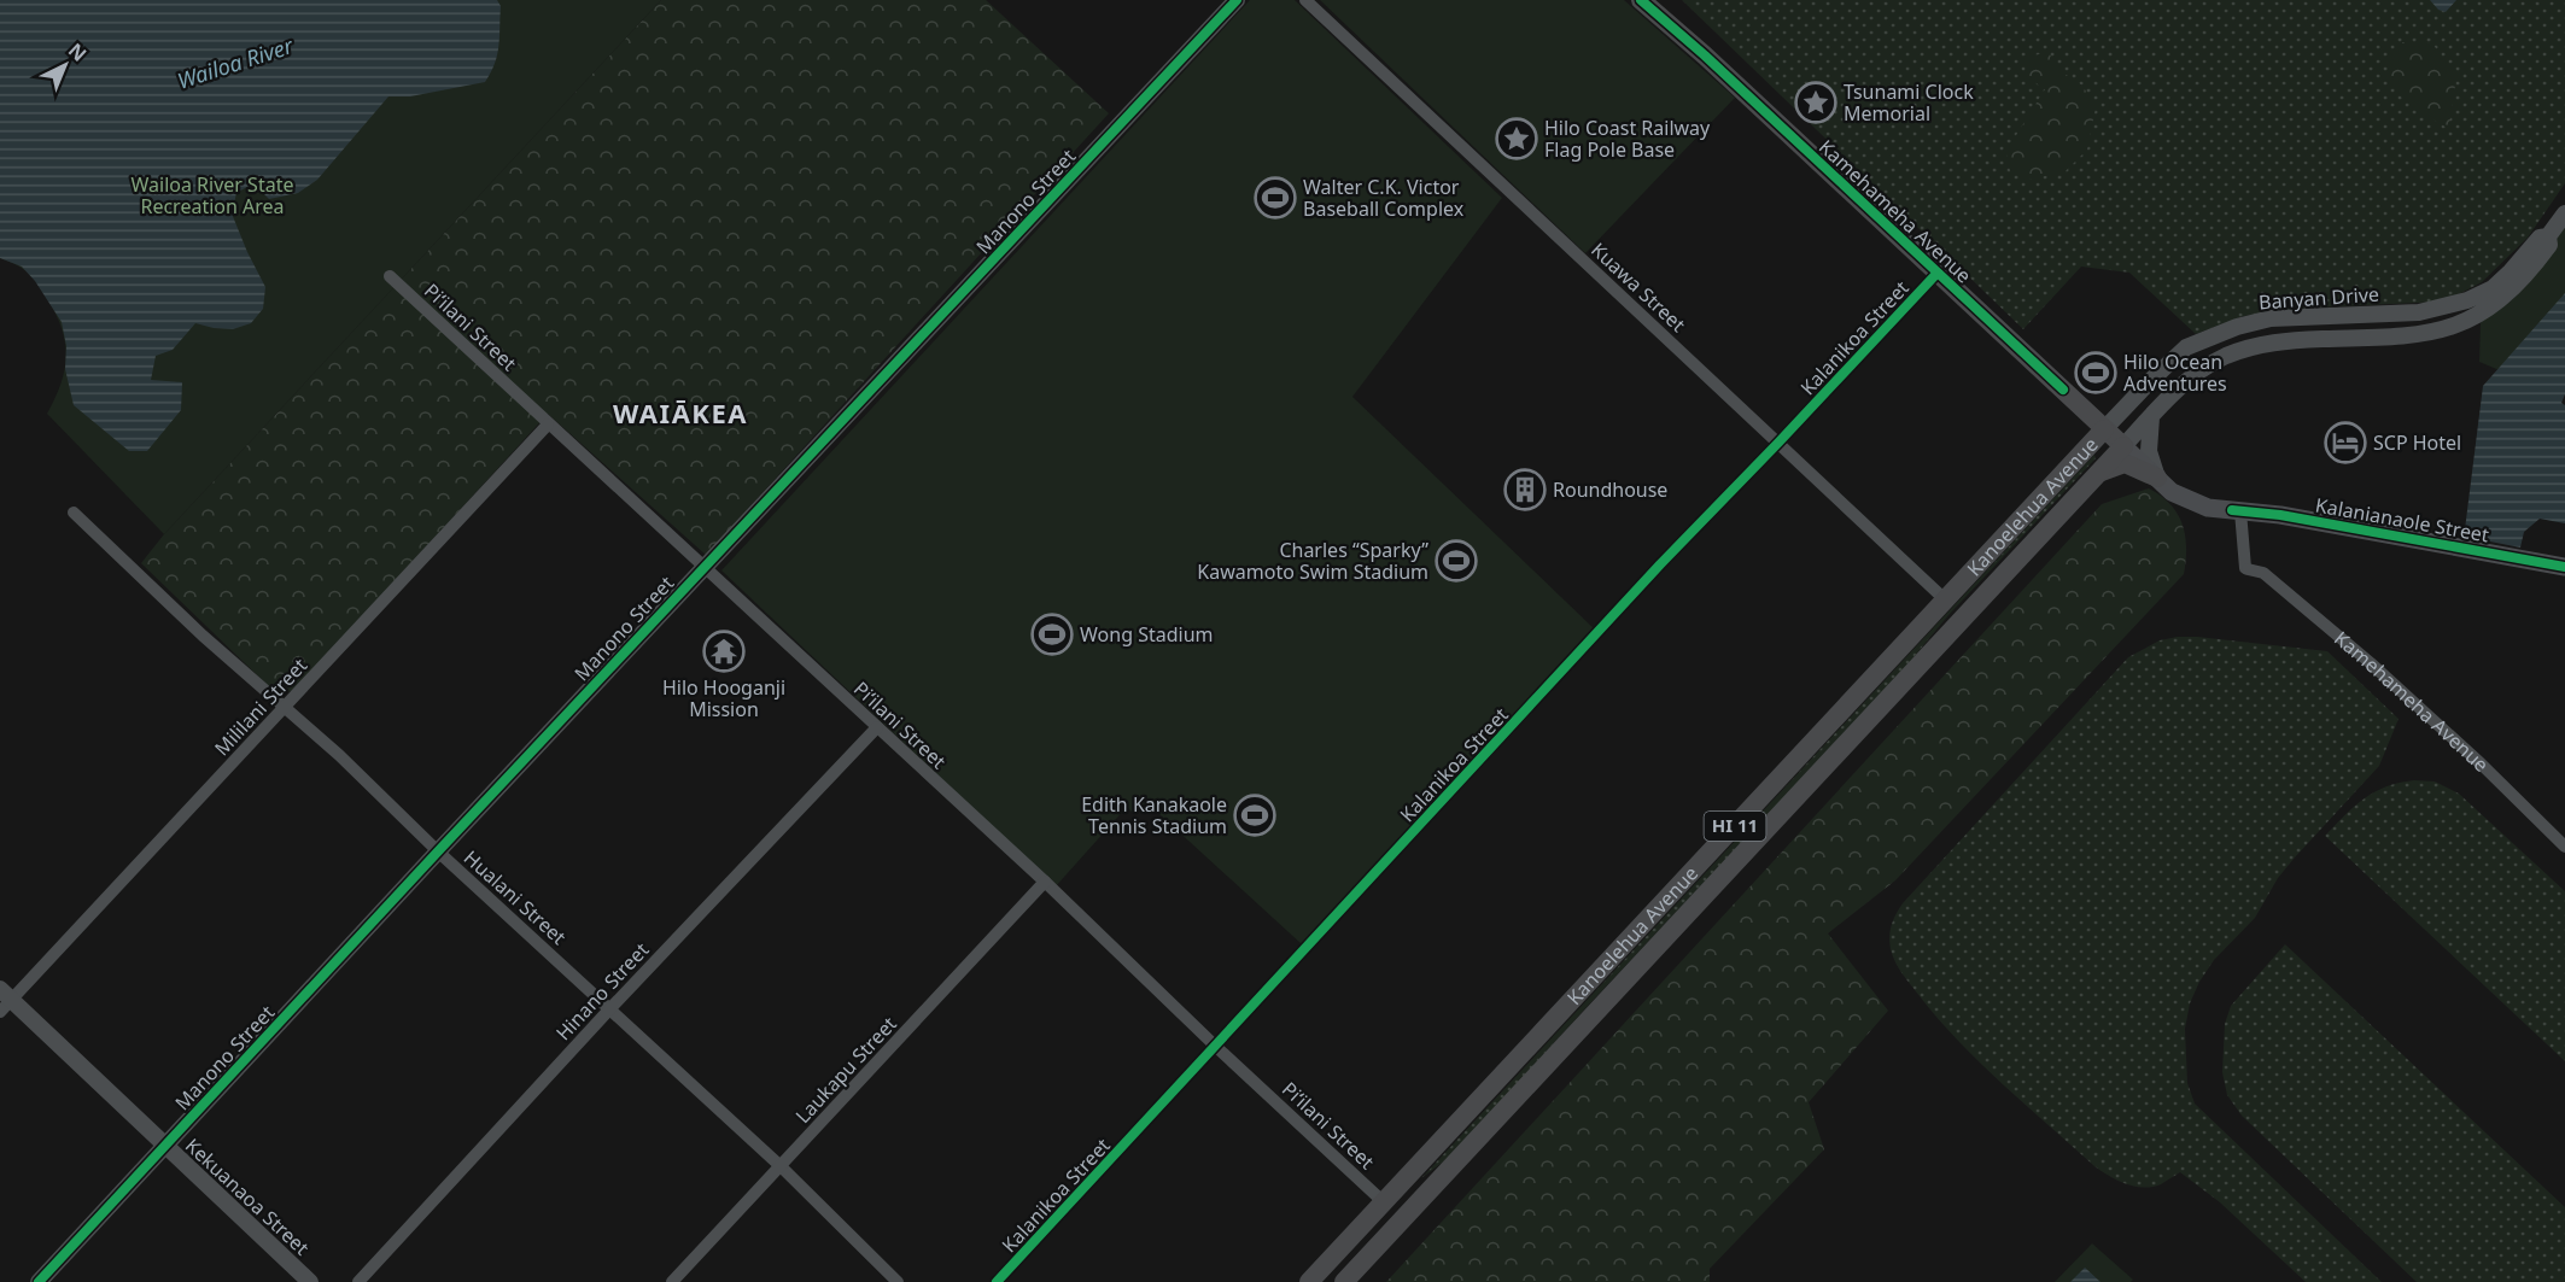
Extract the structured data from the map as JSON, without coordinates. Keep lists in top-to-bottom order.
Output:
{
  "streets": {
    "main road": [
      "Kamehameha Avenue",
      "Kanoelehua Avenue",
      "Kalanianaole Street",
      "HI 11"
    ],
    "street": [
      "Manono Street",
      "Kuawa Street",
      "Banyan Drive",
      "Pi‘ilani Street",
      "Kalanikoa Street",
      "Mililani Street",
      "Hualani Street",
      "Hinano Street",
      "Laukapu Street",
      "Kekuanaoa Street"
    ]
  },
  "crossings": [
    ["Manono Street", "Pi‘ilani Street"],
    ["Manono Street", "Hualani Street"],
    ["Manono Street", "Kekuanaoa Street"],
    ["Kamehameha Avenue", "Banyan Drive"],
    ["Kamehameha Avenue", "Kalanikoa Street"],
    ["Kamehameha Avenue", "Kanoelehua Avenue"],
    ["Kamehameha Avenue", "Kalanianaole Street"],
    ["Kuawa Street", "Kalanikoa Street"],
    ["Kuawa Street", "Kanoelehua Avenue"],
    ["Banyan Drive", "Kanoelehua Avenue"],
    ["Banyan Drive", "Kalanianaole Street"],
    ["Pi‘ilani Street", "Kalanikoa Street"],
    ["Pi‘ilani Street", "Kanoelehua Avenue"],
    ["Pi‘ilani Street", "Mililani Street"],
    ["Pi‘ilani Street", "Hinano Street"],
    ["Pi‘ilani Street", "Laukapu Street"],
    ["Kanoelehua Avenue", "Kalanianaole Street"],
    ["Mililani Street", "Hualani Street"],
    ["Mililani Street", "Kekuanaoa Street"],
    ["Hualani Street", "Hinano Street"],
    ["Hualani Street", "Laukapu Street"]
  ],
  "districts": ["WAIĀKEA"],
  "water": ["Wailoa River"],
  "parks": ["Wailoa River State Recreation Area"],
  "places": {
    "place": ["Tsunami Clock Memorial", "Hilo Coast Railway Flag Pole Base"],
    "sports": [
      "Walter C.K. Victor Baseball Complex",
      "Hilo Ocean Adventures",
      "Charles “Sparky” Kawamoto Swim Stadium",
      "Wong Stadium",
      "Edith Kanakaole Tennis Stadium"
    ],
    "hotel": ["SCP Hotel"],
    "building": ["Roundhouse"],
    "temple": ["Hilo Hooganji Mission"]
  },
  "north": "top right"
}
